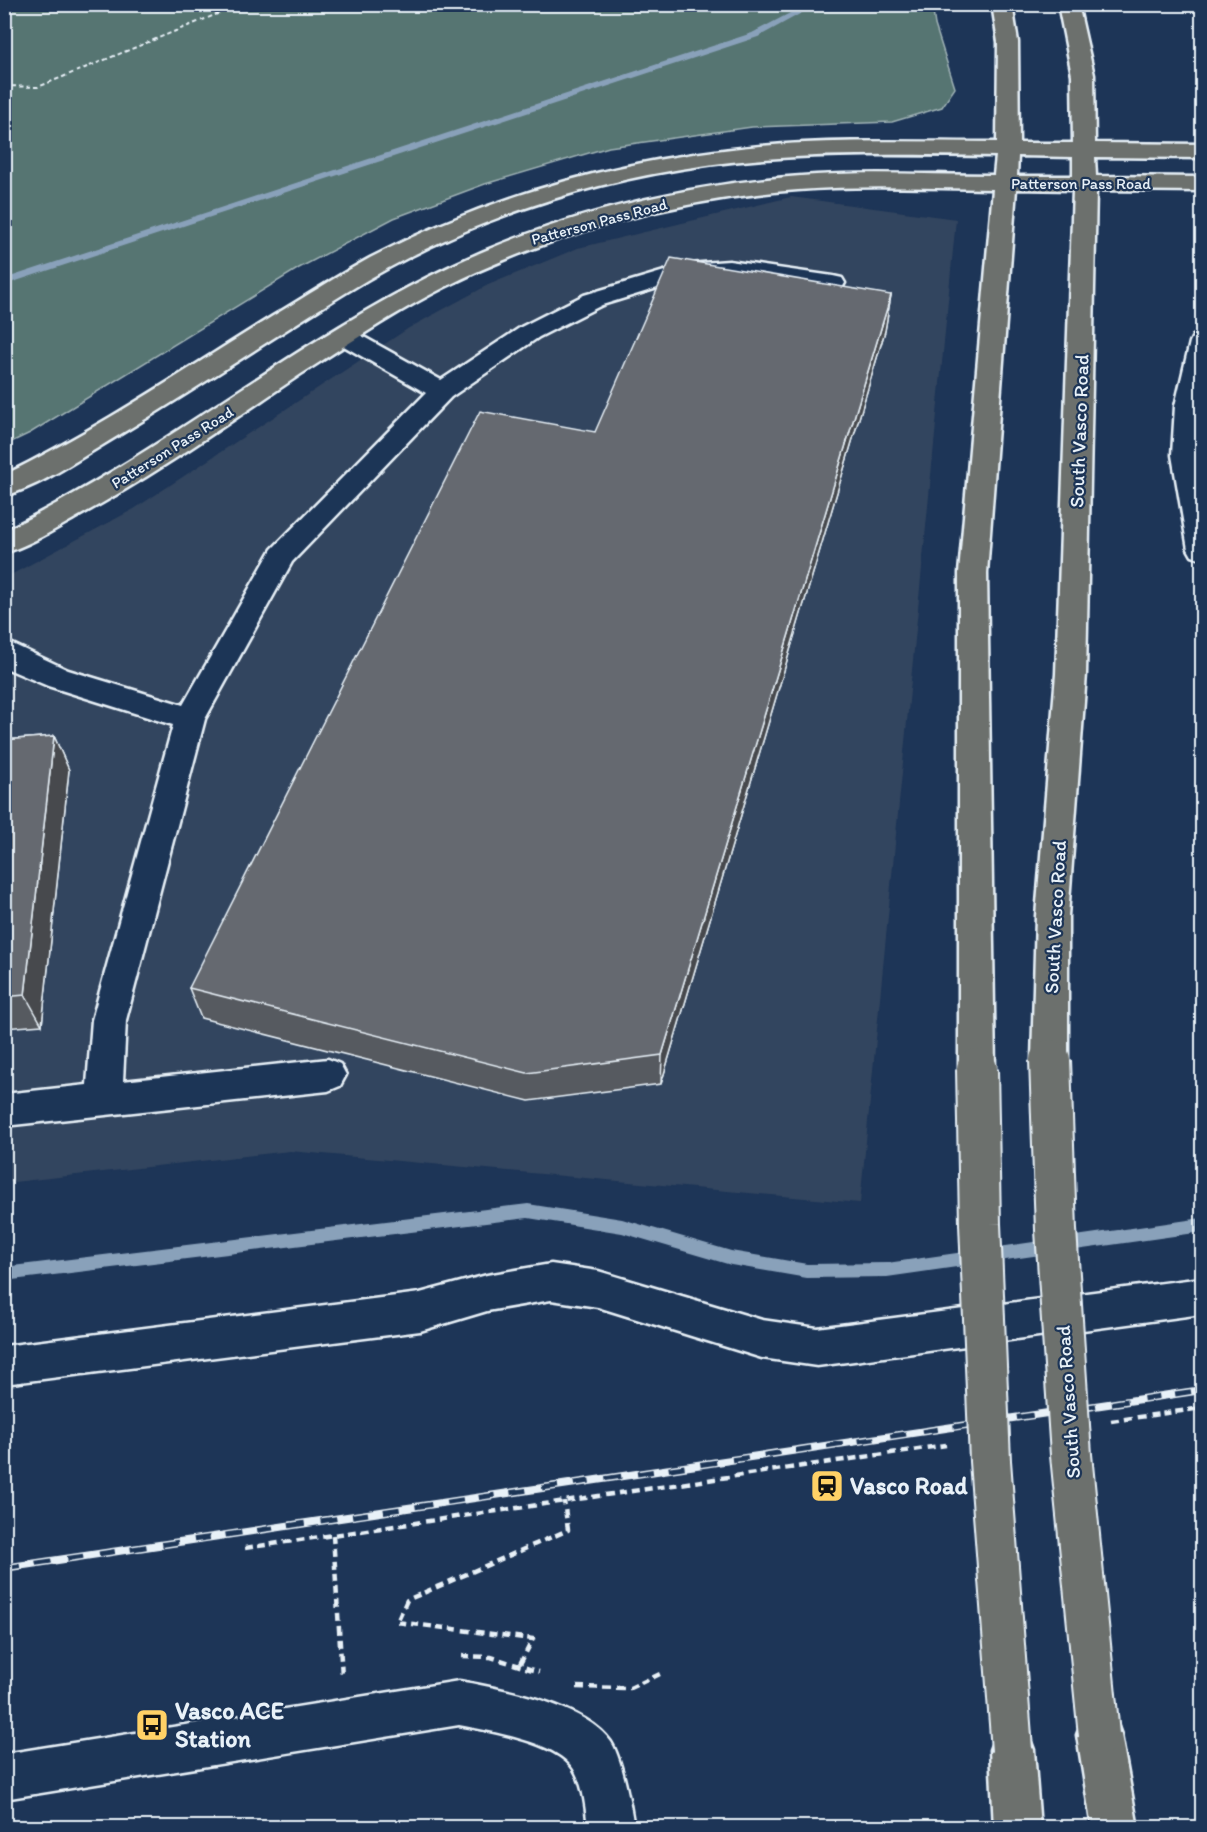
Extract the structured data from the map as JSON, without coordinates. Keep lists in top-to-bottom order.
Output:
{
  "streets": {
    "main road": ["Patterson Pass Road", "South Vasco Road"]
  },
  "crossings": [
    ["Patterson Pass Road", "South Vasco Road"]
  ],
  "places": {
    "station": ["Vasco Road"],
    "bus stop": ["Vasco ACE Station"]
  }
}
